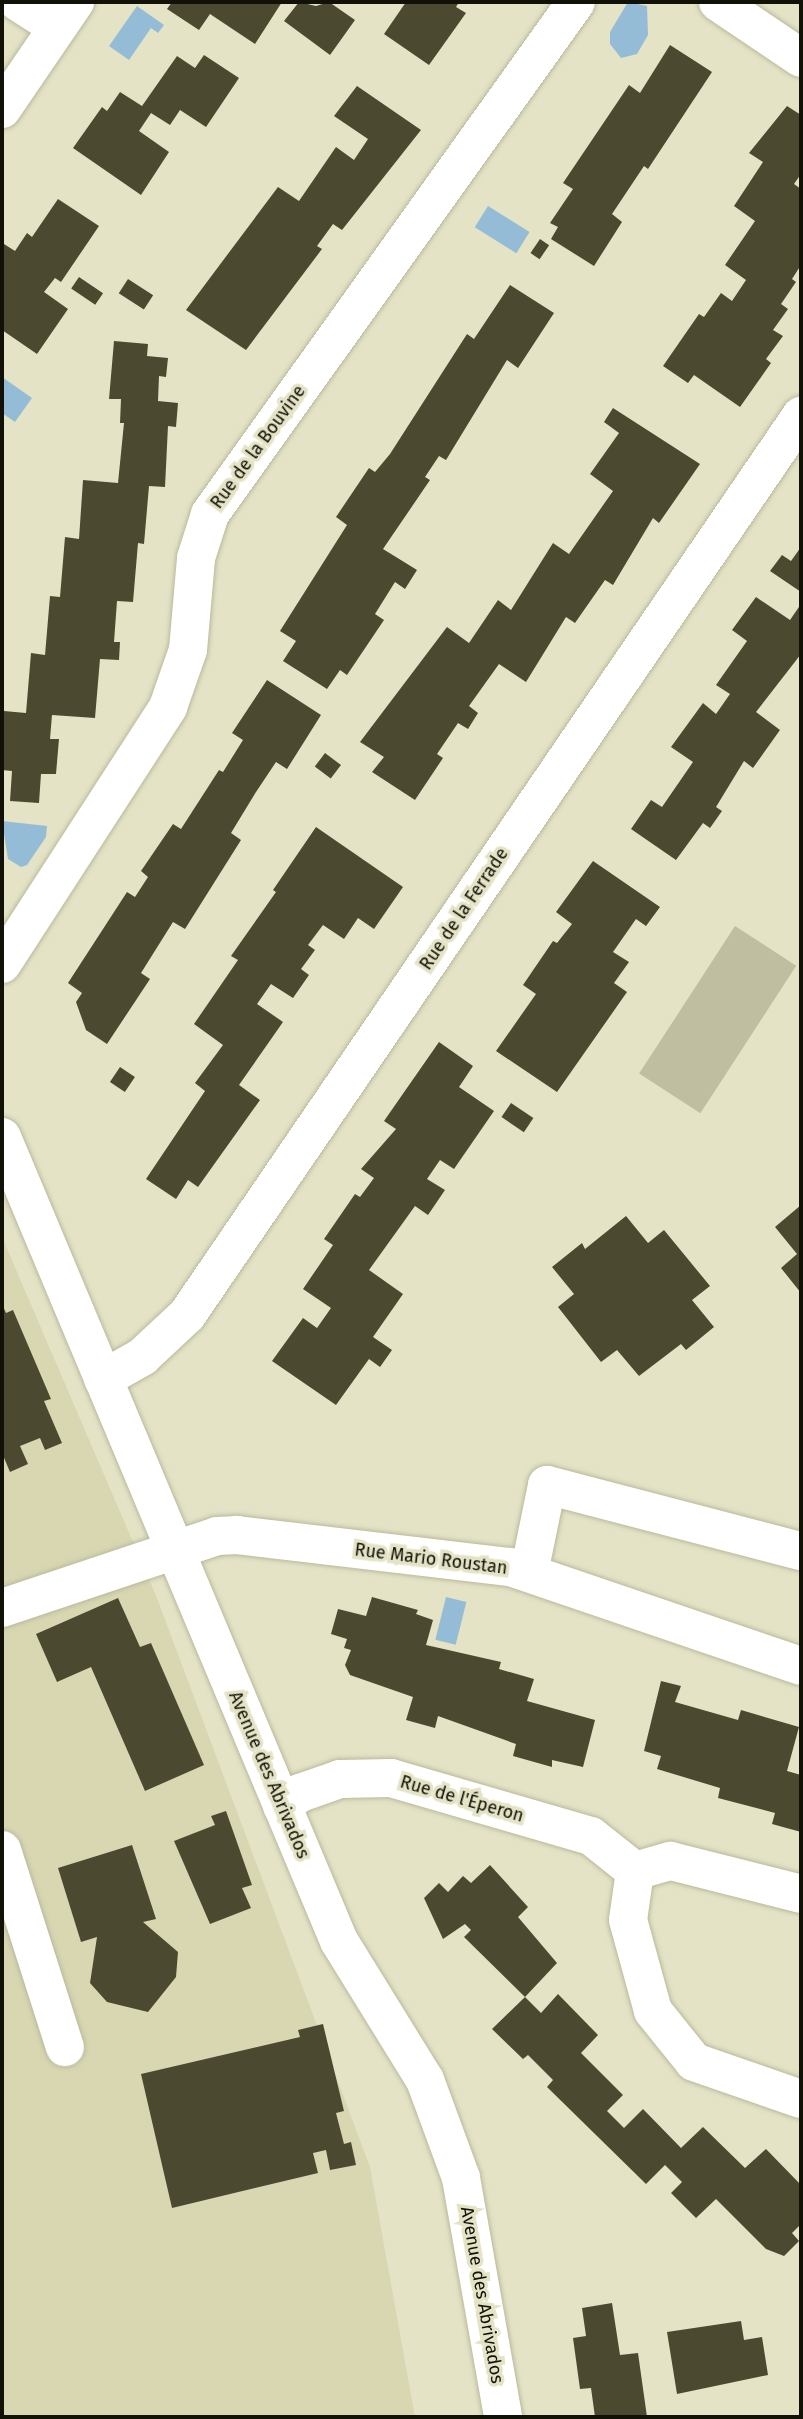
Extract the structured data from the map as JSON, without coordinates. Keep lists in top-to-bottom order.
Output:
{
  "streets": {
    "street": [
      "Rue de la Bouvine",
      "Rue de la Ferrade",
      "Rue Mario Roustan",
      "Avenue des Abrivados",
      "Rue de l'Éperon"
    ]
  },
  "crossings": [
    ["Rue de la Ferrade", "Avenue des Abrivados"],
    ["Rue Mario Roustan", "Avenue des Abrivados"],
    ["Avenue des Abrivados", "Rue de l'Éperon"]
  ]
}
